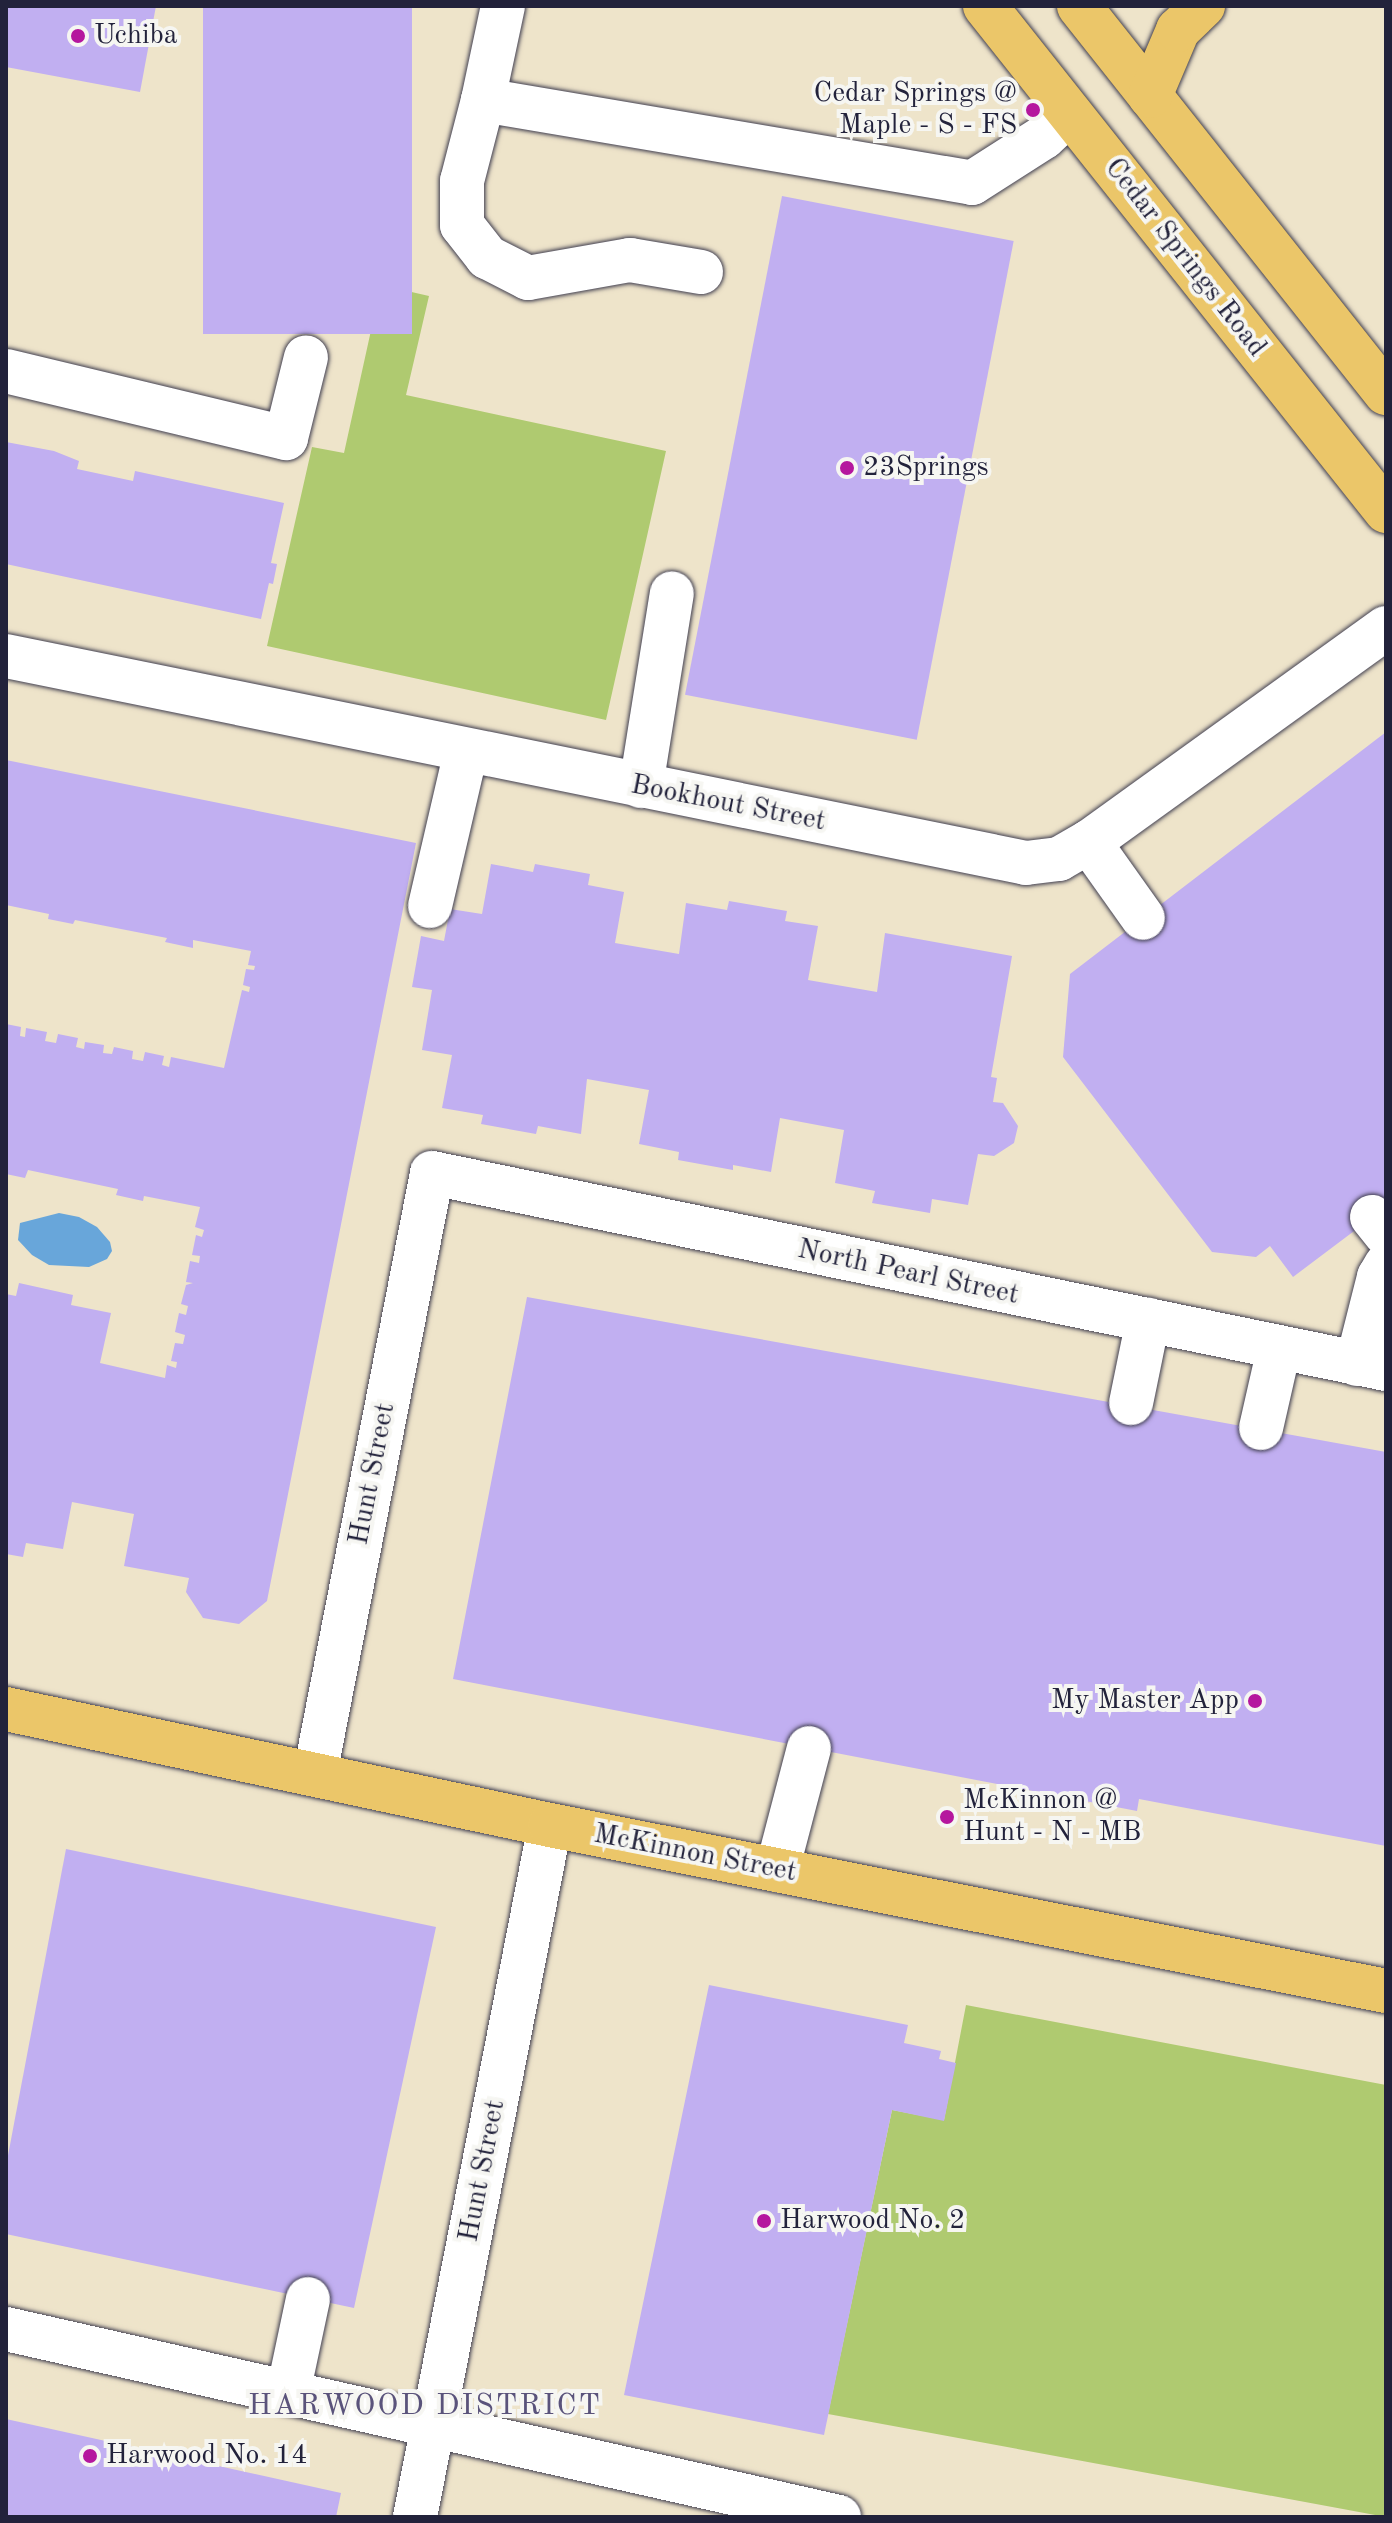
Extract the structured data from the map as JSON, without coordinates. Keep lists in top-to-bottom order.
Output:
{
  "streets": {
    "main road": ["Cedar Springs Road", "McKinnon Street"],
    "street": ["Bookhout Street", "North Pearl Street", "Hunt Street"]
  },
  "crossings": [
    ["North Pearl Street", "Hunt Street"],
    ["Hunt Street", "McKinnon Street"]
  ],
  "districts": ["HARWOOD DISTRICT"],
  "places": [
    "Uchiba",
    "Cedar Springs @ Maple - S - FS",
    "23Springs",
    "My Master App",
    "McKinnon @ Hunt - N - MB",
    "Harwood No. 2",
    "Harwood No. 14"
  ]
}
